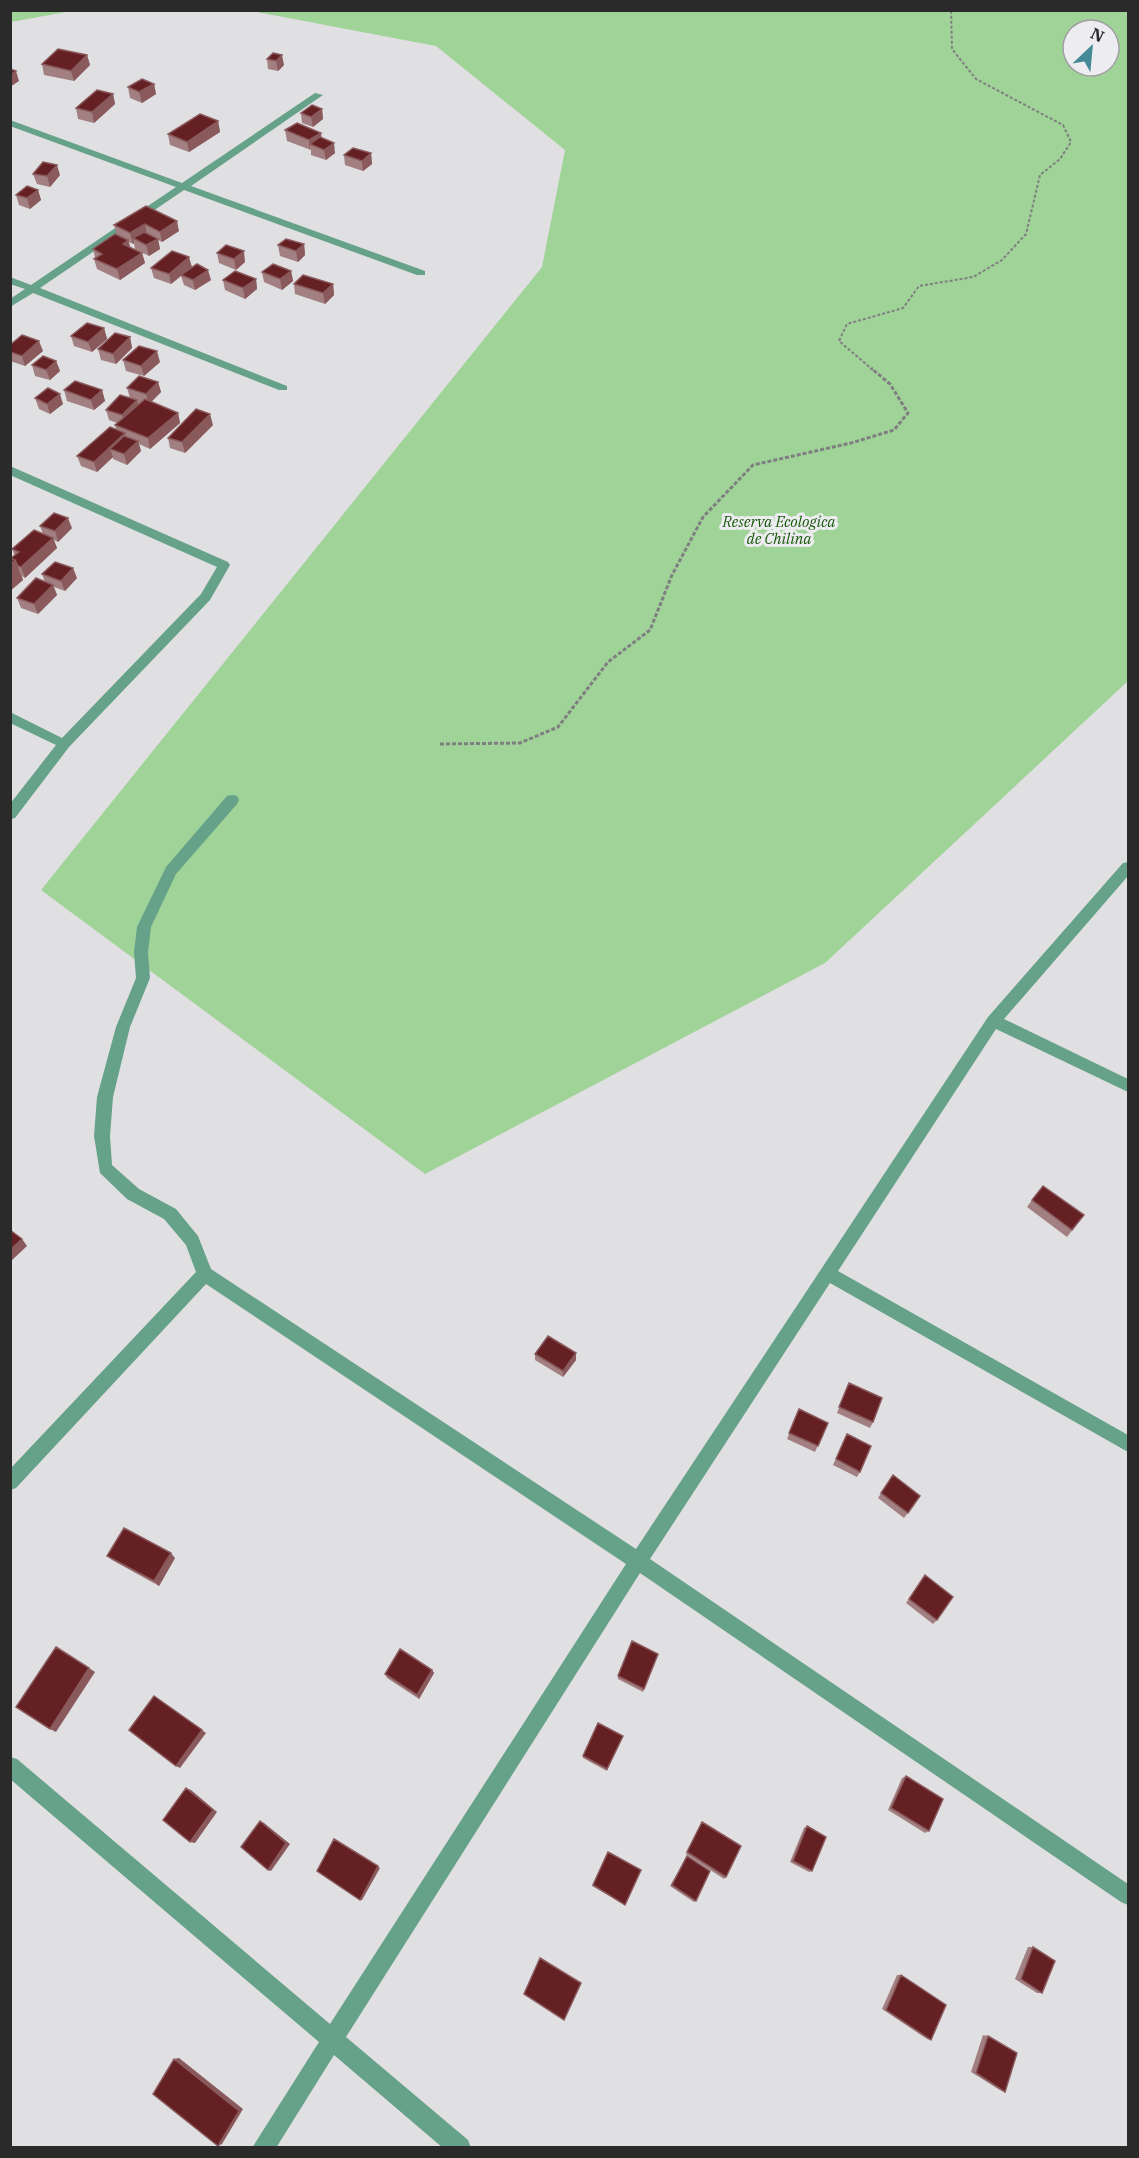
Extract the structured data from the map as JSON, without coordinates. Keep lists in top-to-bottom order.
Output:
{
  "parks": ["Reserva Ecologica de Chilina"],
  "north": "top right"
}
